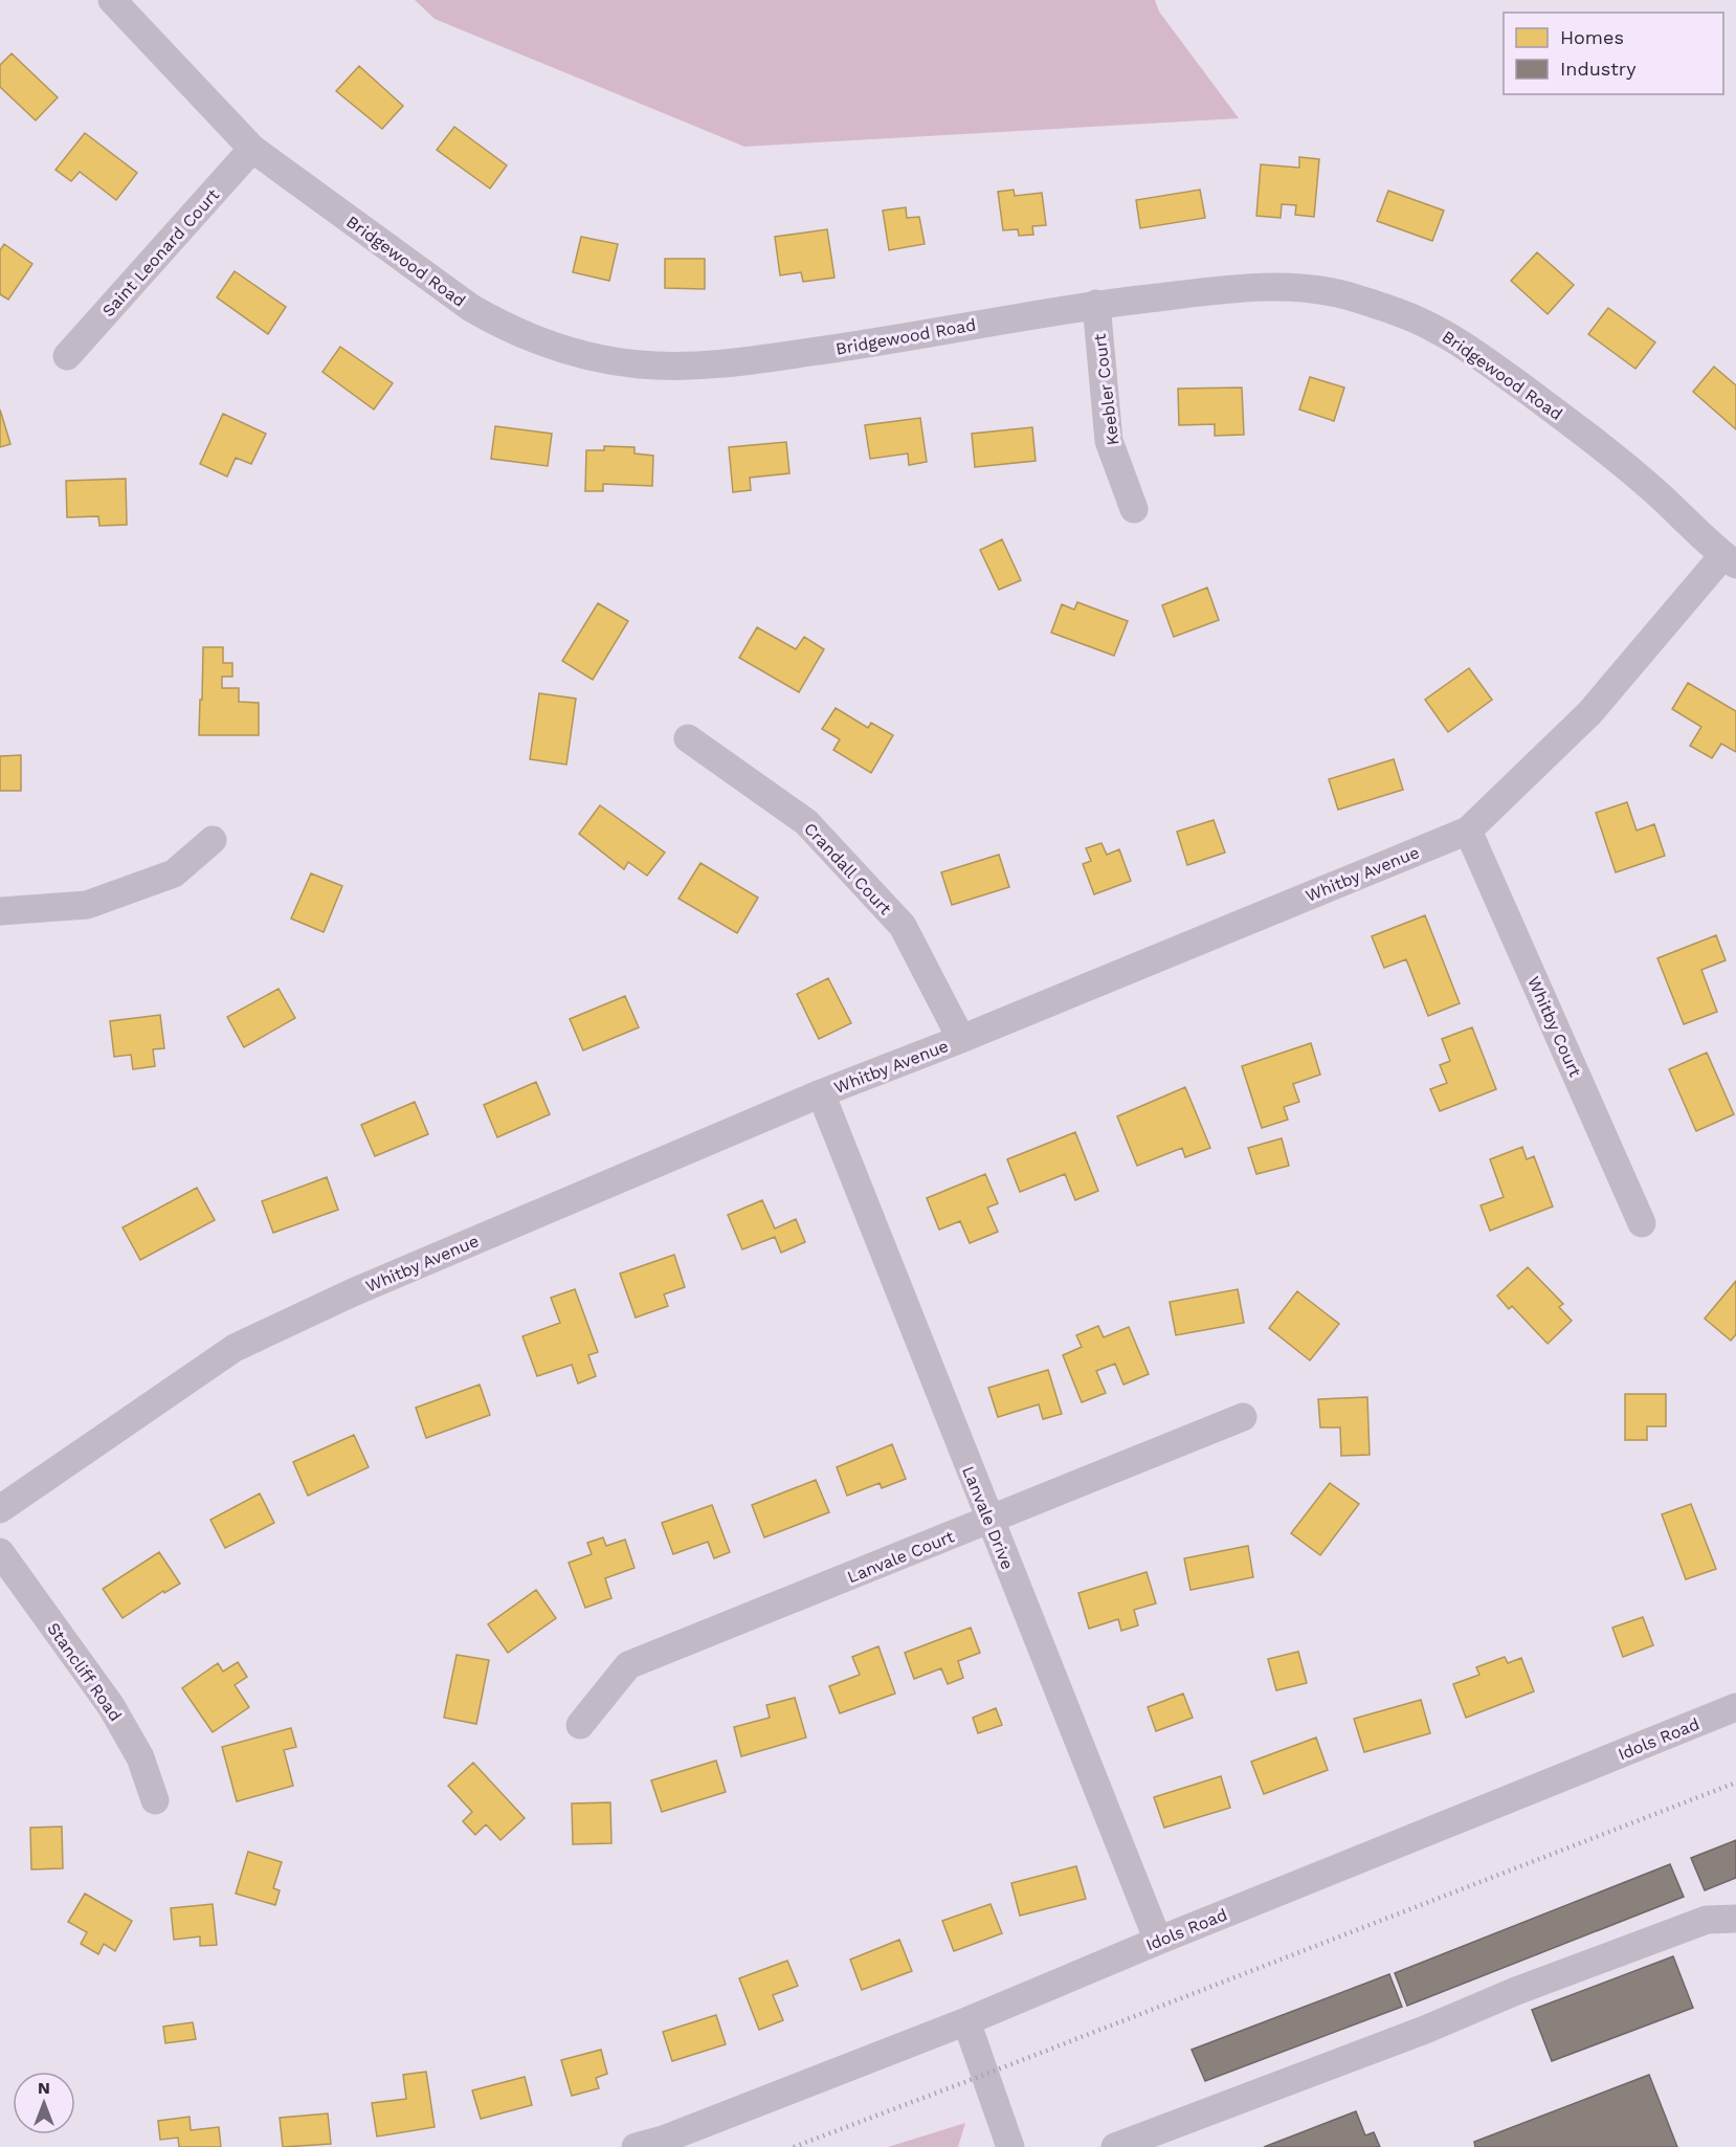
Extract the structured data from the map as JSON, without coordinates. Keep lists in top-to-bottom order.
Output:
{
  "streets": {
    "street": [
      "Saint Leonard Court",
      "Bridgewood Road",
      "Keebler Court",
      "Crandall Court",
      "Whitby Avenue",
      "Whitby Court",
      "Lanvale Drive",
      "Lanvale Court",
      "Stancliff Road",
      "Idols Road"
    ]
  },
  "crossings": [
    ["Saint Leonard Court", "Bridgewood Road"],
    ["Bridgewood Road", "Keebler Court"],
    ["Bridgewood Road", "Whitby Avenue"],
    ["Crandall Court", "Whitby Avenue"],
    ["Whitby Avenue", "Whitby Court"],
    ["Whitby Avenue", "Lanvale Drive"],
    ["Lanvale Drive", "Lanvale Court"],
    ["Lanvale Drive", "Idols Road"]
  ],
  "legend": ["Homes", "Industry"],
  "north": "top"
}
